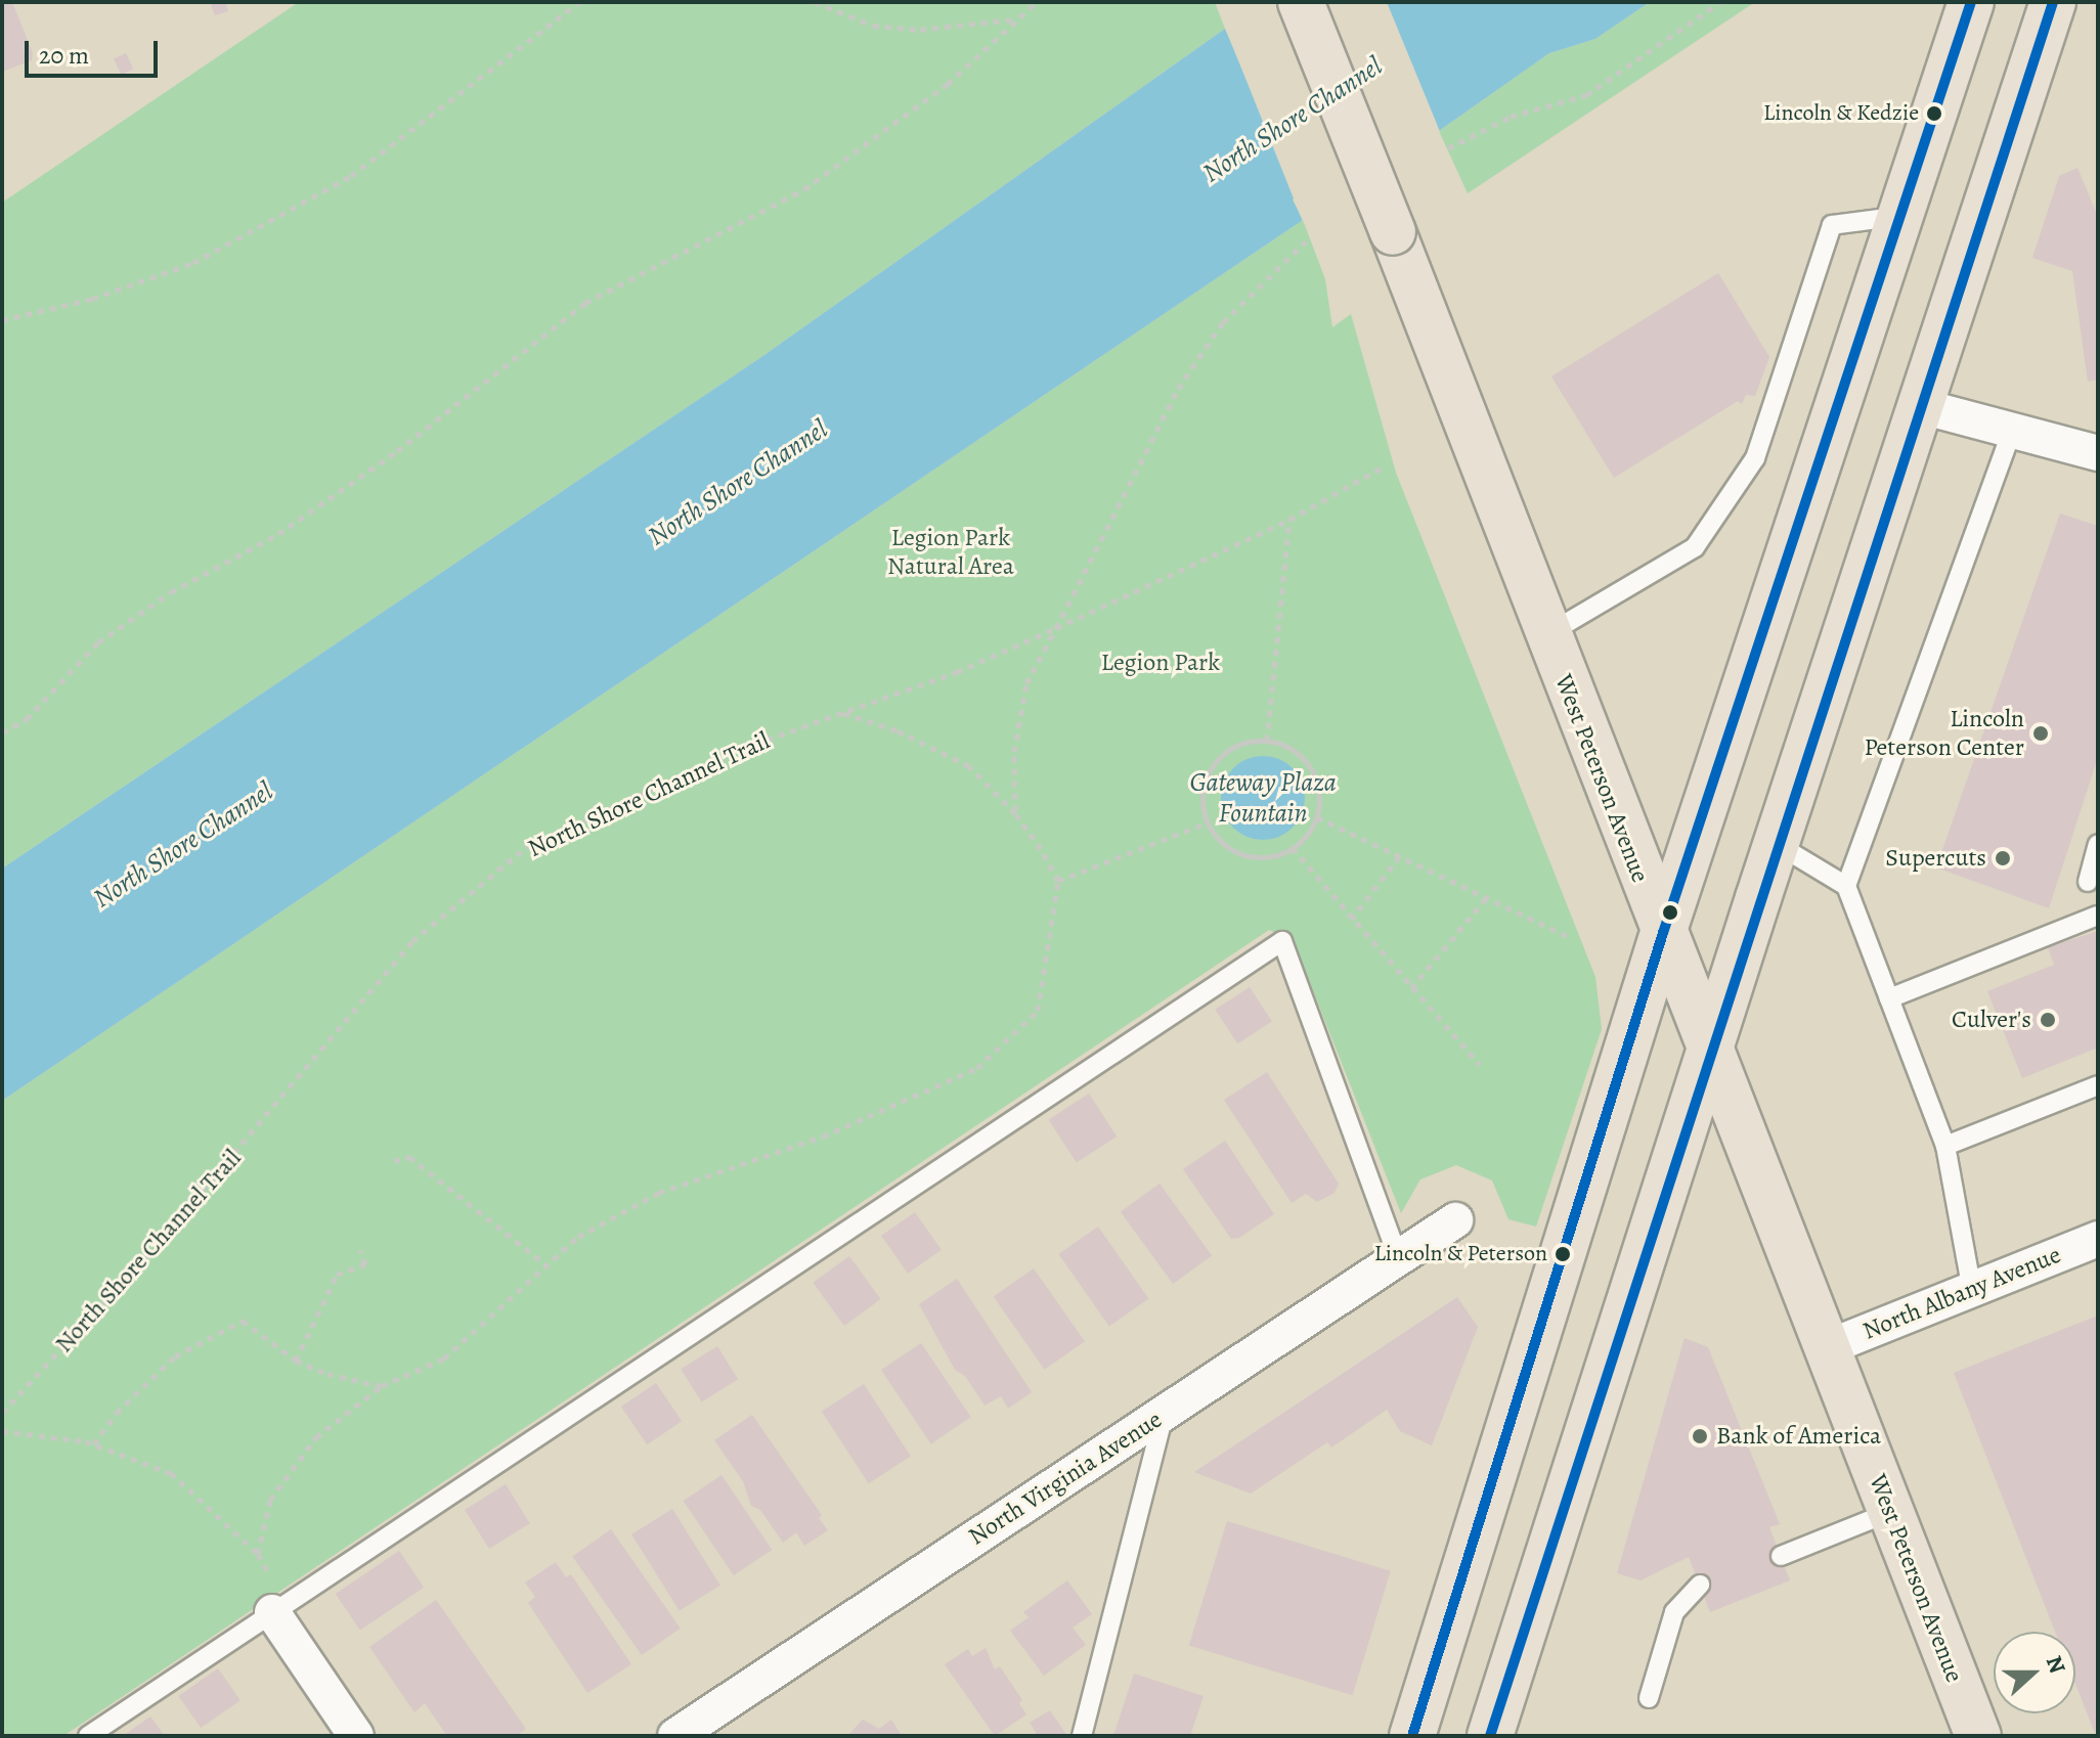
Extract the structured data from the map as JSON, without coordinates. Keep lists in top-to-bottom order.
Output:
{
  "streets": {
    "main road": ["West Peterson Avenue"],
    "street": ["North Albany Avenue", "North Virginia Avenue"],
    "path": ["North Shore Channel Trail"]
  },
  "crossings": [
    ["West Peterson Avenue", "North Albany Avenue"]
  ],
  "water": ["North Shore Channel", "Gateway Plaza Fountain"],
  "parks": ["Legion Park Natural Area", "Legion Park"],
  "places": [
    "Lincoln & Kedzie",
    "Lincoln Peterson Center",
    "Supercuts",
    "Culver's",
    "Lincoln & Peterson",
    "Bank of America"
  ],
  "scale_bar": "20 m",
  "north": "right"
}
